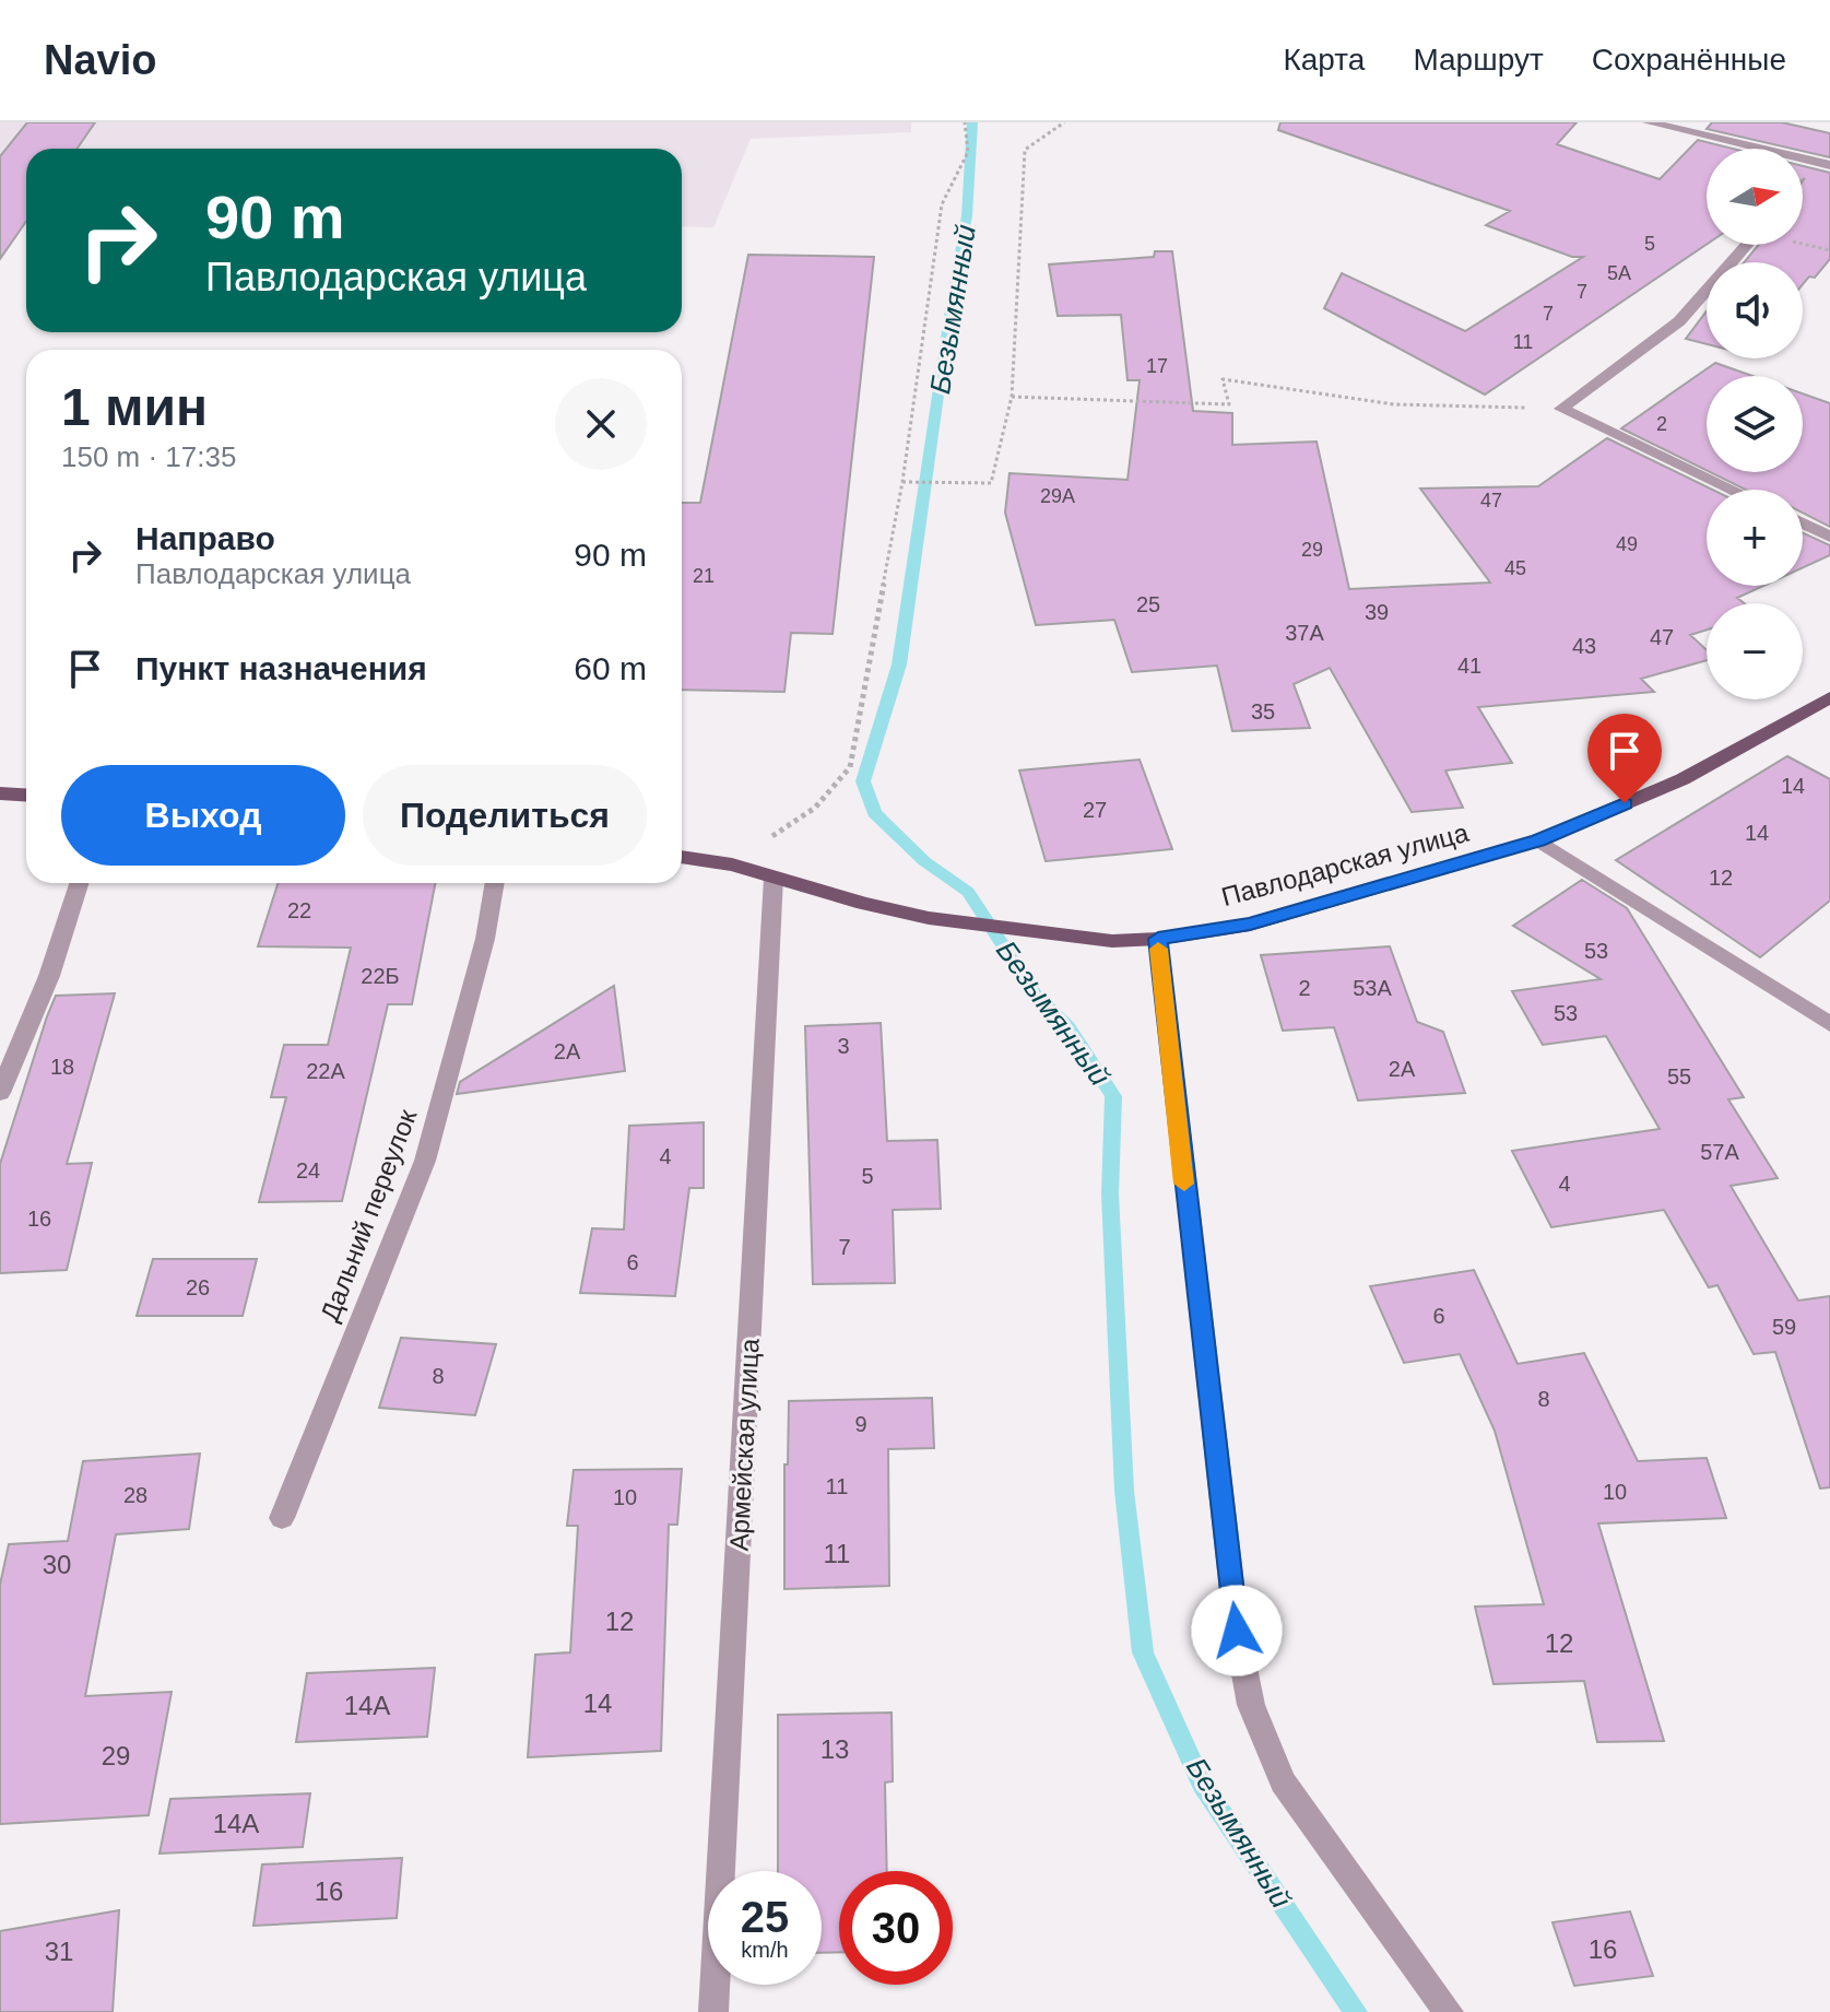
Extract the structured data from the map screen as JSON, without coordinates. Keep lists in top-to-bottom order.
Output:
{
  "streets": {
    "main road": ["Павлодарская улица"],
    "street": ["Дальний переулок", "Армейская улица"]
  },
  "crossings": [
    ["Павлодарская улица", "Армейская улица"]
  ],
  "water": ["Безымянный"],
  "house_numbers": [
    "5",
    "5А",
    "7",
    "7",
    "11",
    "17",
    "2",
    "29А",
    "47",
    "49",
    "29",
    "45",
    "21",
    "25",
    "39",
    "37А",
    "47",
    "43",
    "41",
    "35",
    "14",
    "27",
    "14",
    "12",
    "22",
    "53",
    "22Б",
    "2",
    "53А",
    "53",
    "3",
    "2А",
    "18",
    "2А",
    "22А",
    "55",
    "57А",
    "4",
    "24",
    "5",
    "4",
    "16",
    "7",
    "6",
    "26",
    "6",
    "59",
    "8",
    "8",
    "9",
    "11",
    "10",
    "28",
    "10",
    "11",
    "30",
    "12",
    "12",
    "14",
    "14А",
    "13",
    "29",
    "14А",
    "16",
    "16",
    "31"
  ],
  "north": "right",
  "page": {
    "header": "Navio",
    "nav": ["Карта", "Маршрут", "Сохранённые"],
    "map_buttons": ["+", "−"],
    "turn": ["90 m", "Павлодарская улица"],
    "heading": ["1 мин", "150 m · 17:35"],
    "list": [
      {
        "name": "Направо",
        "note": "Павлодарская улица",
        "value": "90 m"
      },
      {
        "name": "Пункт назначения",
        "value": "60 m"
      }
    ],
    "buttons": ["Выход", "Поделиться"],
    "speed": "25 km/h",
    "limit": "30"
  }
}
